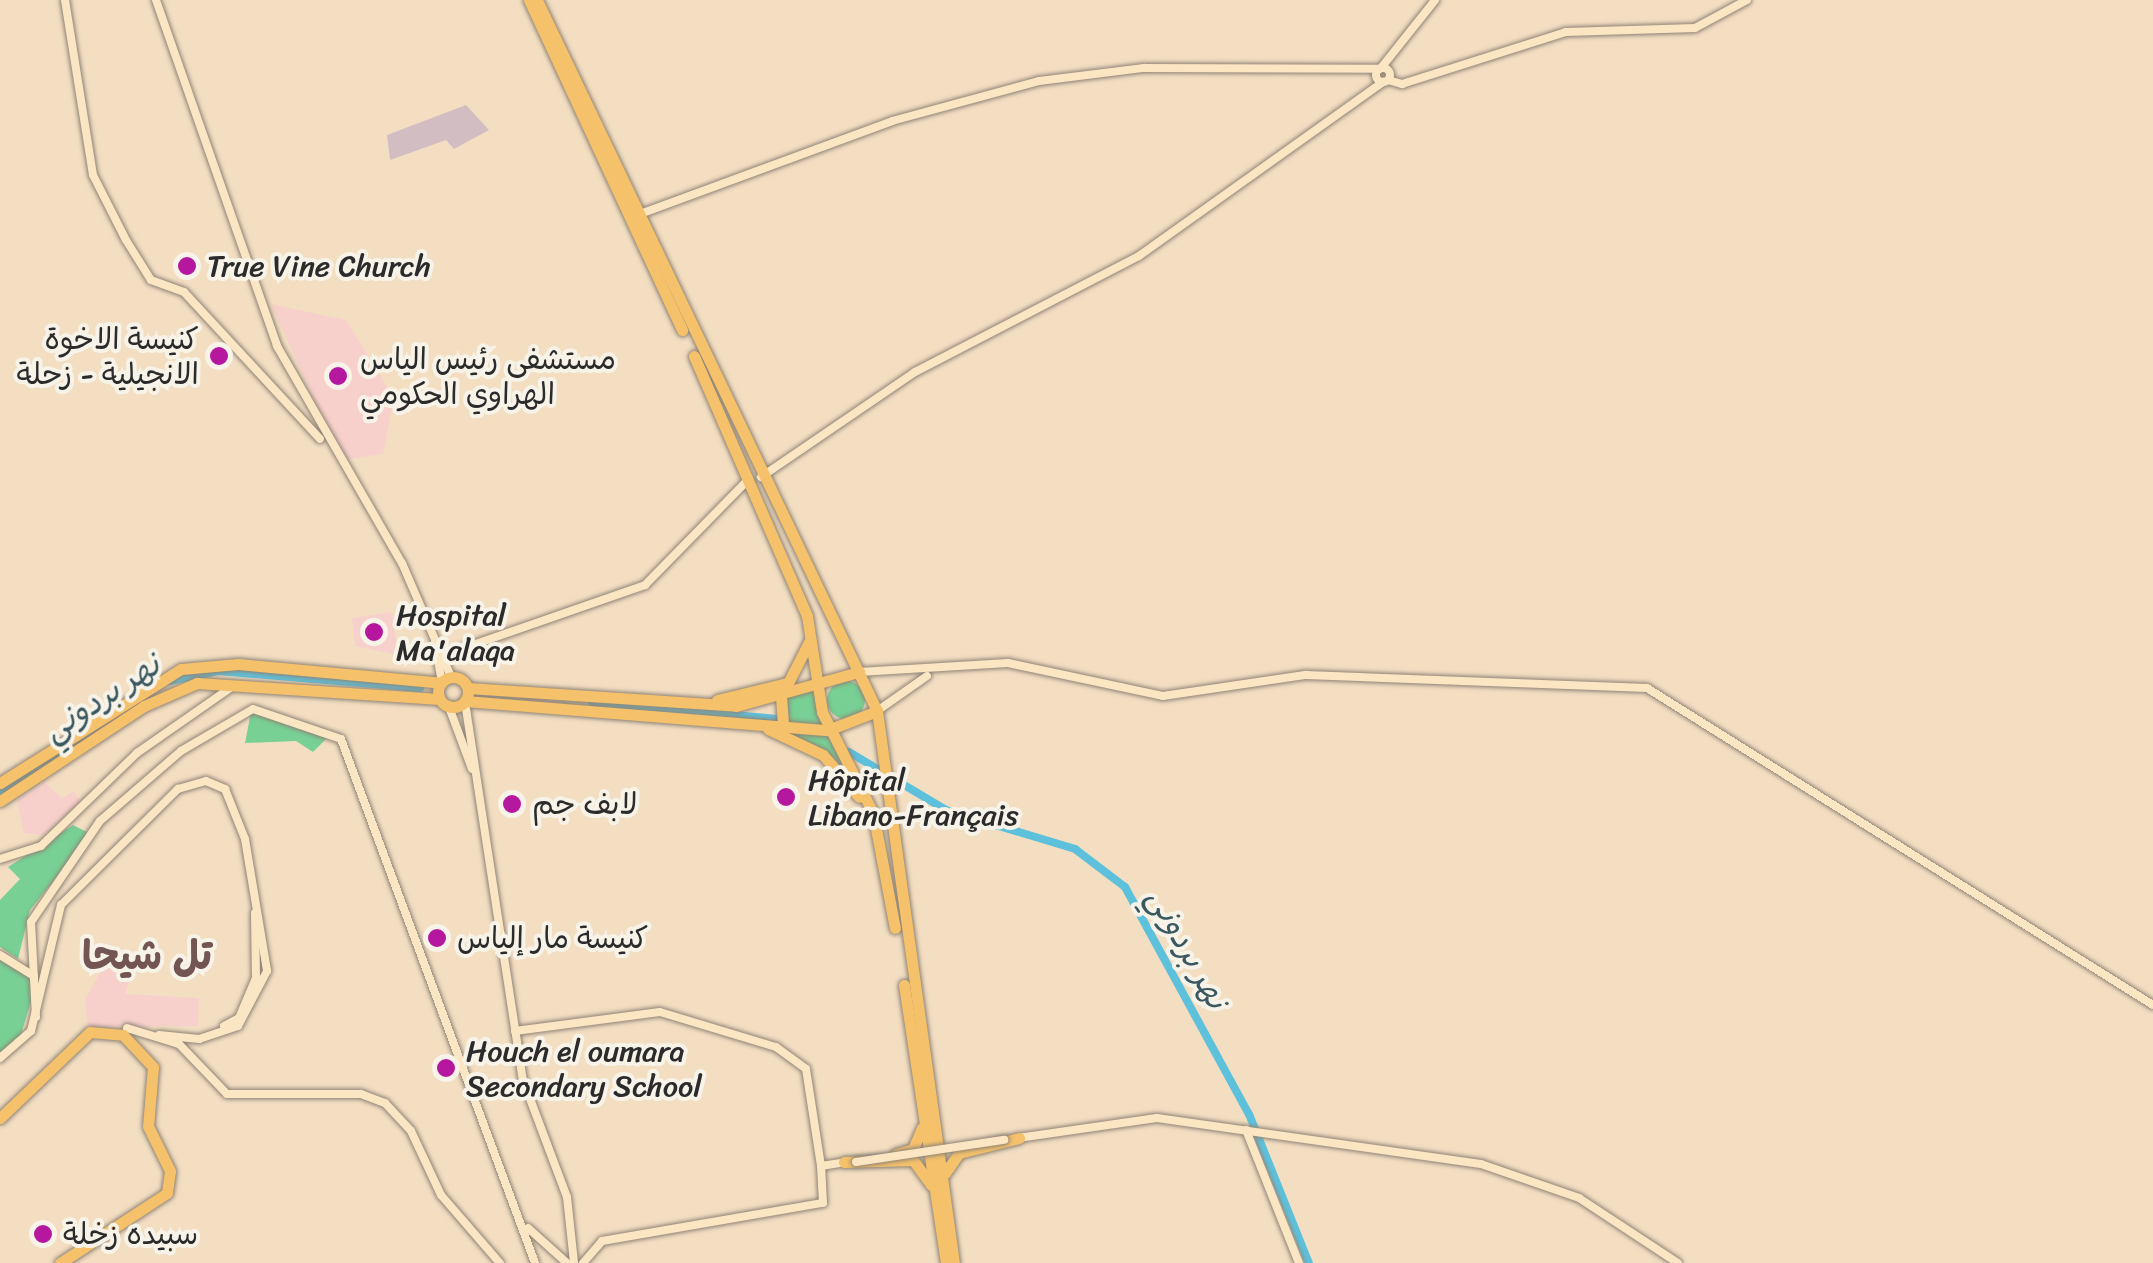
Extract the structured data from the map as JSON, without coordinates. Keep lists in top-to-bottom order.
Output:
{
  "districts": ["تل شيحا"],
  "water": ["نهر بردوني"],
  "places": [
    "True Vine Church",
    "كنيسة الاخوة الانجيلية - زحلة",
    "مستشفى رئيس الياس الهراوي الحكومي",
    "Hospital Ma'alaqa",
    "Hôpital Libano-Français",
    "لابف جم",
    "كنيسة مار إلياس",
    "Houch el oumara Secondary School",
    "سبيده زخلة"
  ]
}
